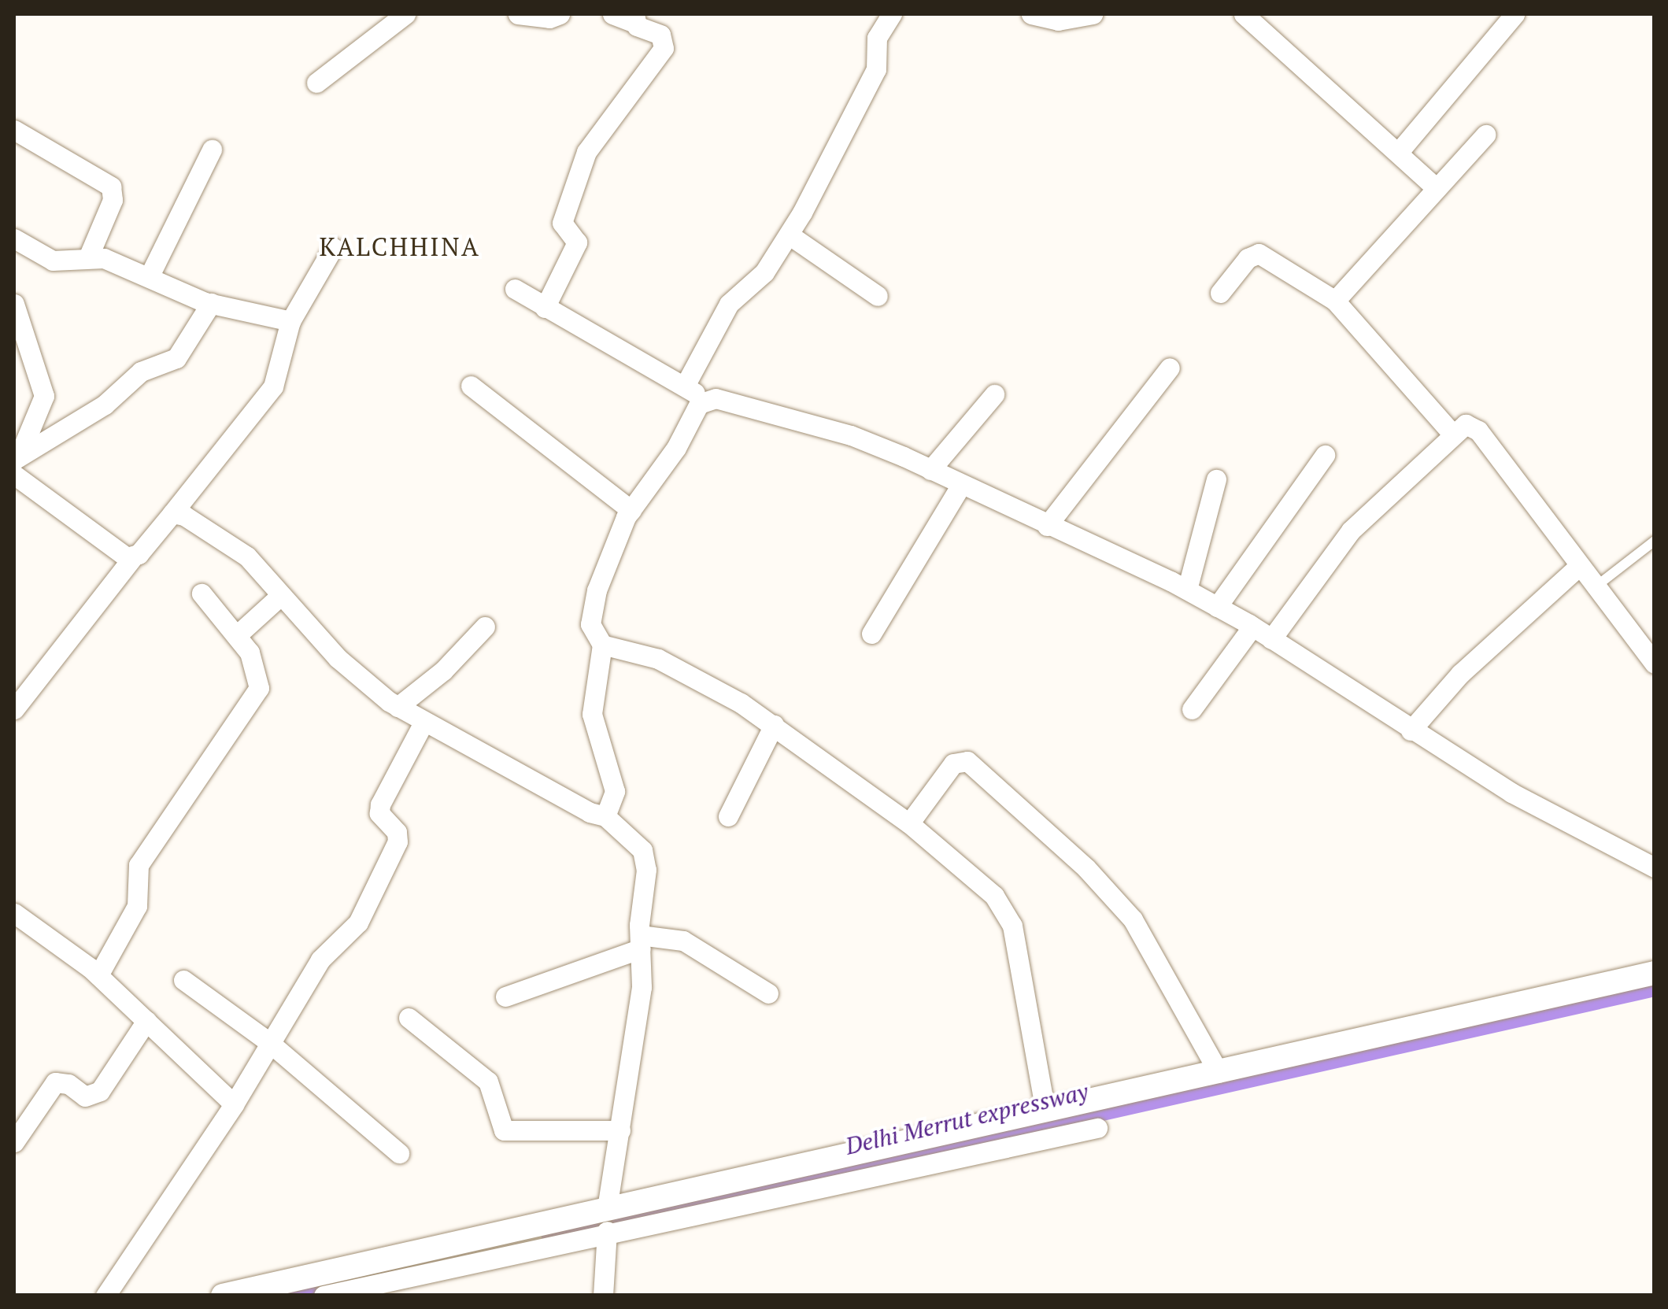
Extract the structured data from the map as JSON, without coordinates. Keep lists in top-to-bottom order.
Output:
{
  "districts": ["KALCHHINA"],
  "water": ["Delhi Merrut expressway"]
}
